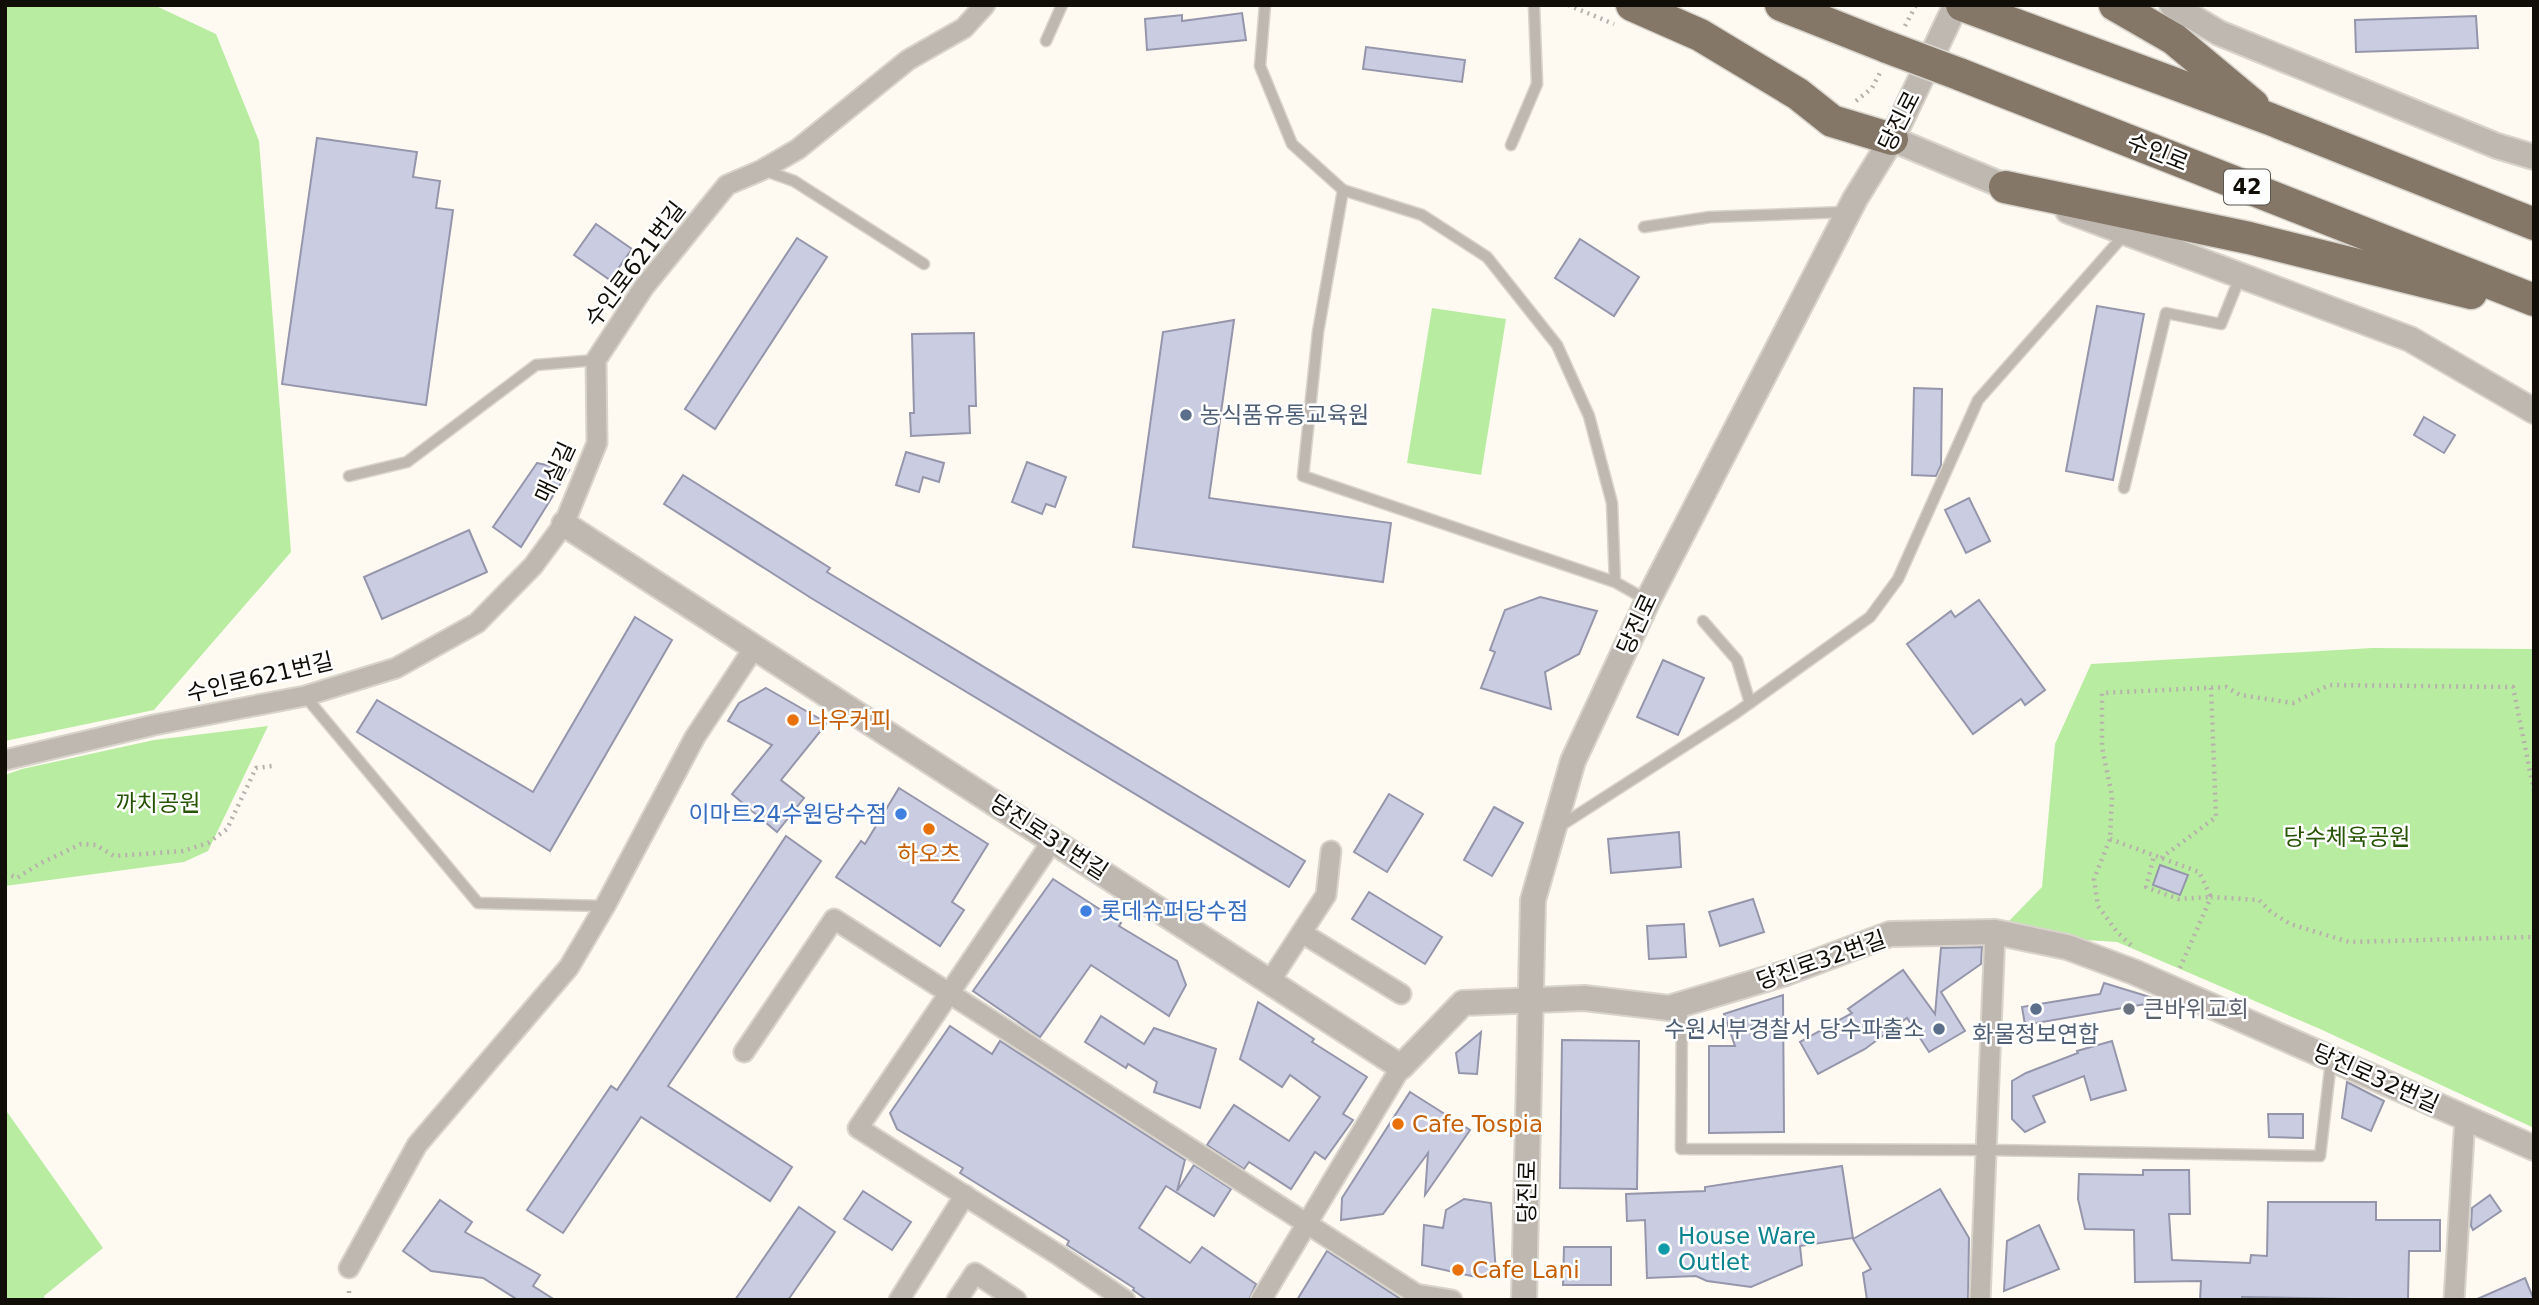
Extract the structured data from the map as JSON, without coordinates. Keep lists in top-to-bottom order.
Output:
{
  "streets": {
    "highway": ["수인로", "42"],
    "street": [
      "당진로",
      "수인로621번길",
      "당진로31번길",
      "당진로32번길"
    ]
  },
  "crossings": [
    ["당진로", "당진로32번길"],
    ["수인로621번길", "당진로31번길"]
  ],
  "parks": ["까치공원", "당수체육공원"],
  "places": [
    "농식품유통교육원",
    "나우커피",
    "이마트24수원당수점",
    "하오츠",
    "롯데슈퍼당수점",
    "화물정보연합",
    "큰바위교회",
    "수원서부경찰서 당수파출소",
    "Cafe Tospia",
    "House Ware Outlet",
    "Cafe Lani"
  ]
}
